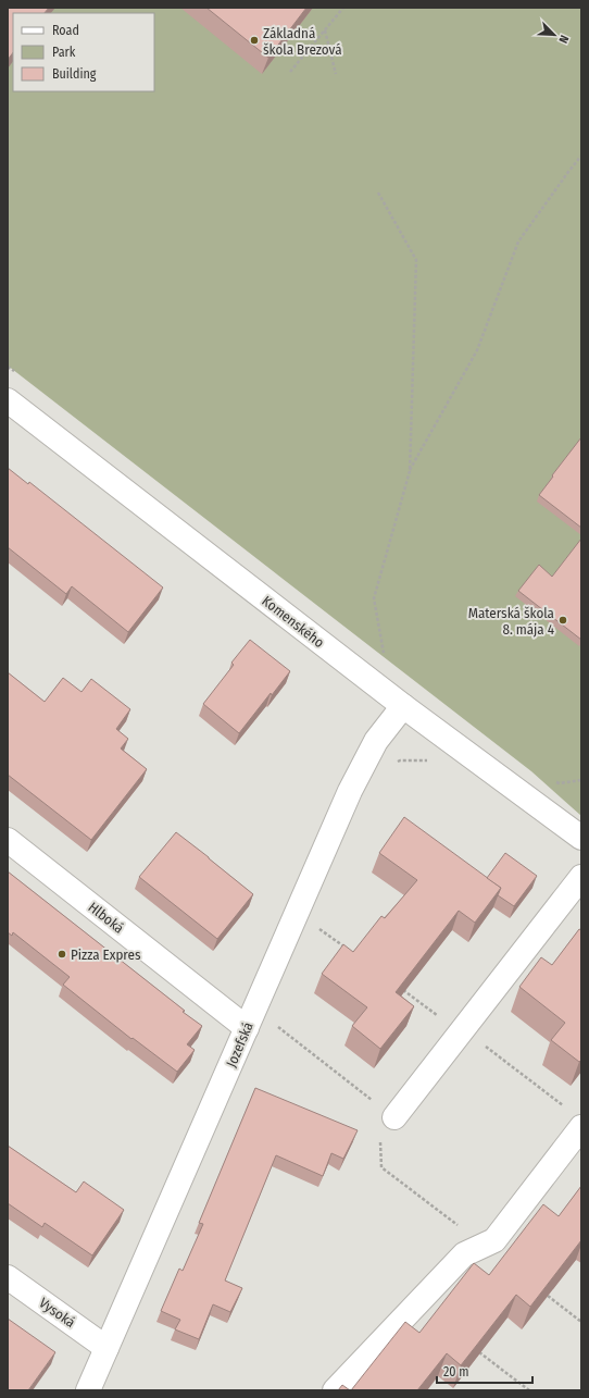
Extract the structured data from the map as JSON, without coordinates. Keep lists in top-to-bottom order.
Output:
{
  "streets": {
    "street": [
      "Komenského",
      "Hlboká",
      "Jozefská",
      "Vysoká"
    ]
  },
  "crossings": [
    ["Komenského", "Jozefská"],
    ["Hlboká", "Jozefská"],
    ["Jozefská", "Vysoká"]
  ],
  "places": ["Základná škola Brezová", "Materská škola 8. mája 4", "Pizza Expres"],
  "legend": ["Road", "Park", "Building"],
  "scale_bar": "20 m",
  "north": "bottom right"
}
